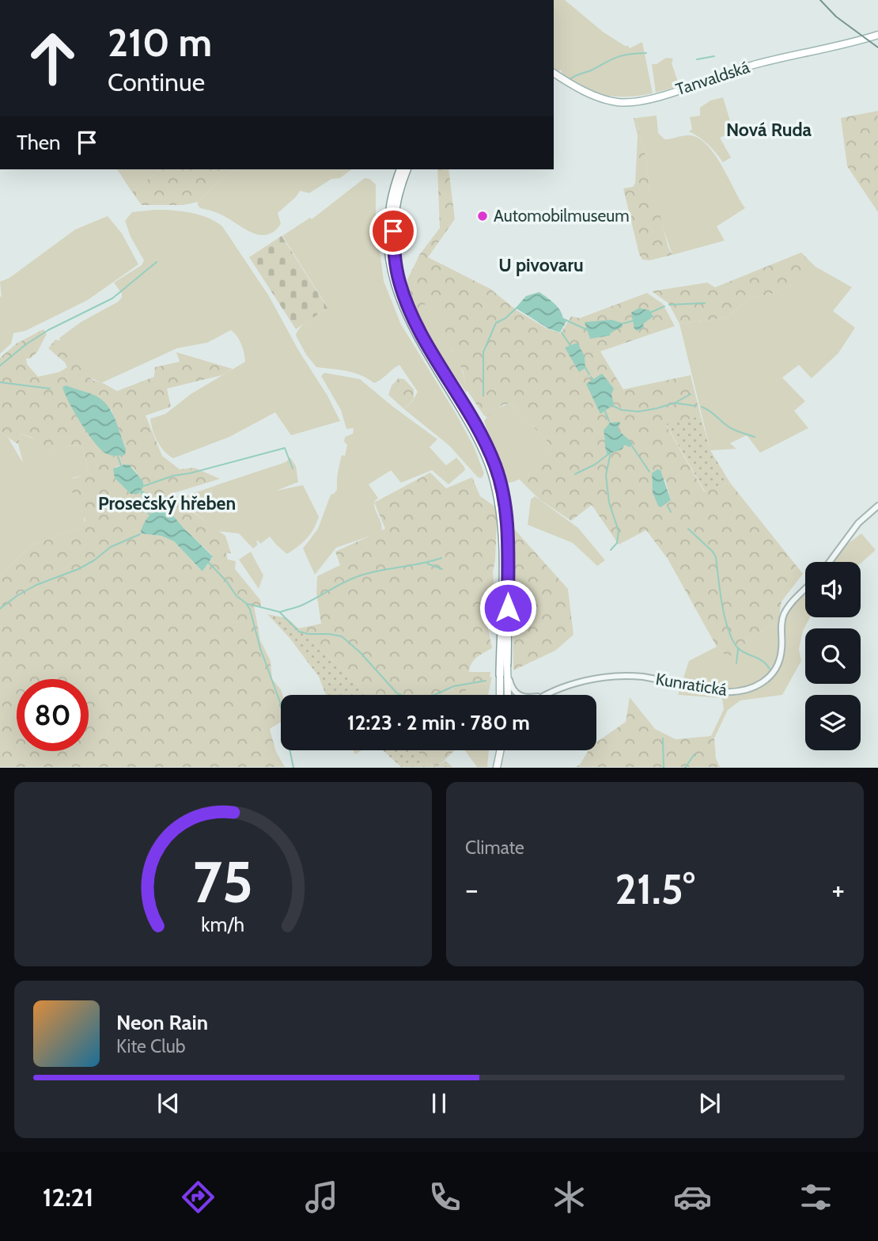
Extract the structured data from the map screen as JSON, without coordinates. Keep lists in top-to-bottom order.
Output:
{
  "streets": {
    "main road": ["Tanvaldská"],
    "street": ["Kunratická"]
  },
  "districts": ["Nová Ruda", "U pivovaru", "Prosečský hřeben"],
  "places": ["Automobilmuseum"],
  "page": {
    "turn": ["210 m", "Continue"],
    "then": "Then",
    "limit": "80",
    "trip": "12:23 · 2 min · 780 m",
    "tile": "Climate",
    "heat": ["−", "21.5°", "+"],
    "song": ["Neon Rain", "Kite Club"],
    "tabs": "12:21",
    "gauge": ["75", "km/h"]
  }
}
